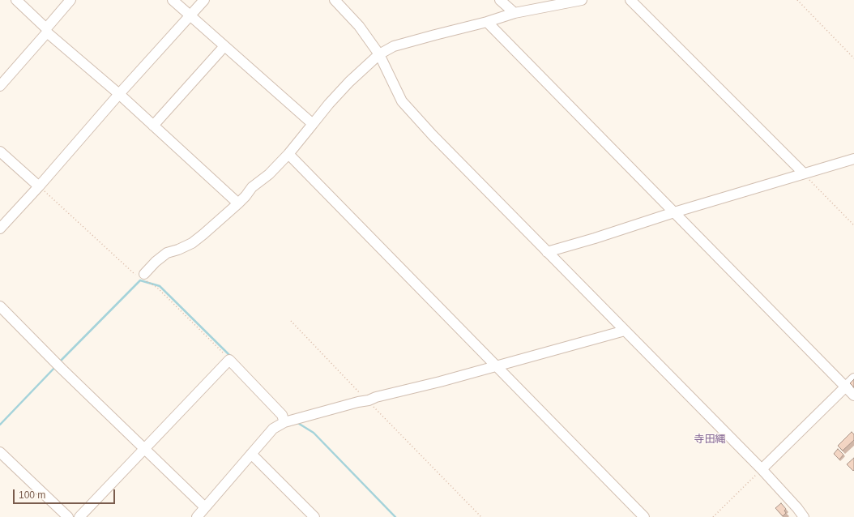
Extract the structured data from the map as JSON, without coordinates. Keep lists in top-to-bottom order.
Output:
{
  "districts": ["寺田縄"],
  "scale_bar": "100 m"
}
